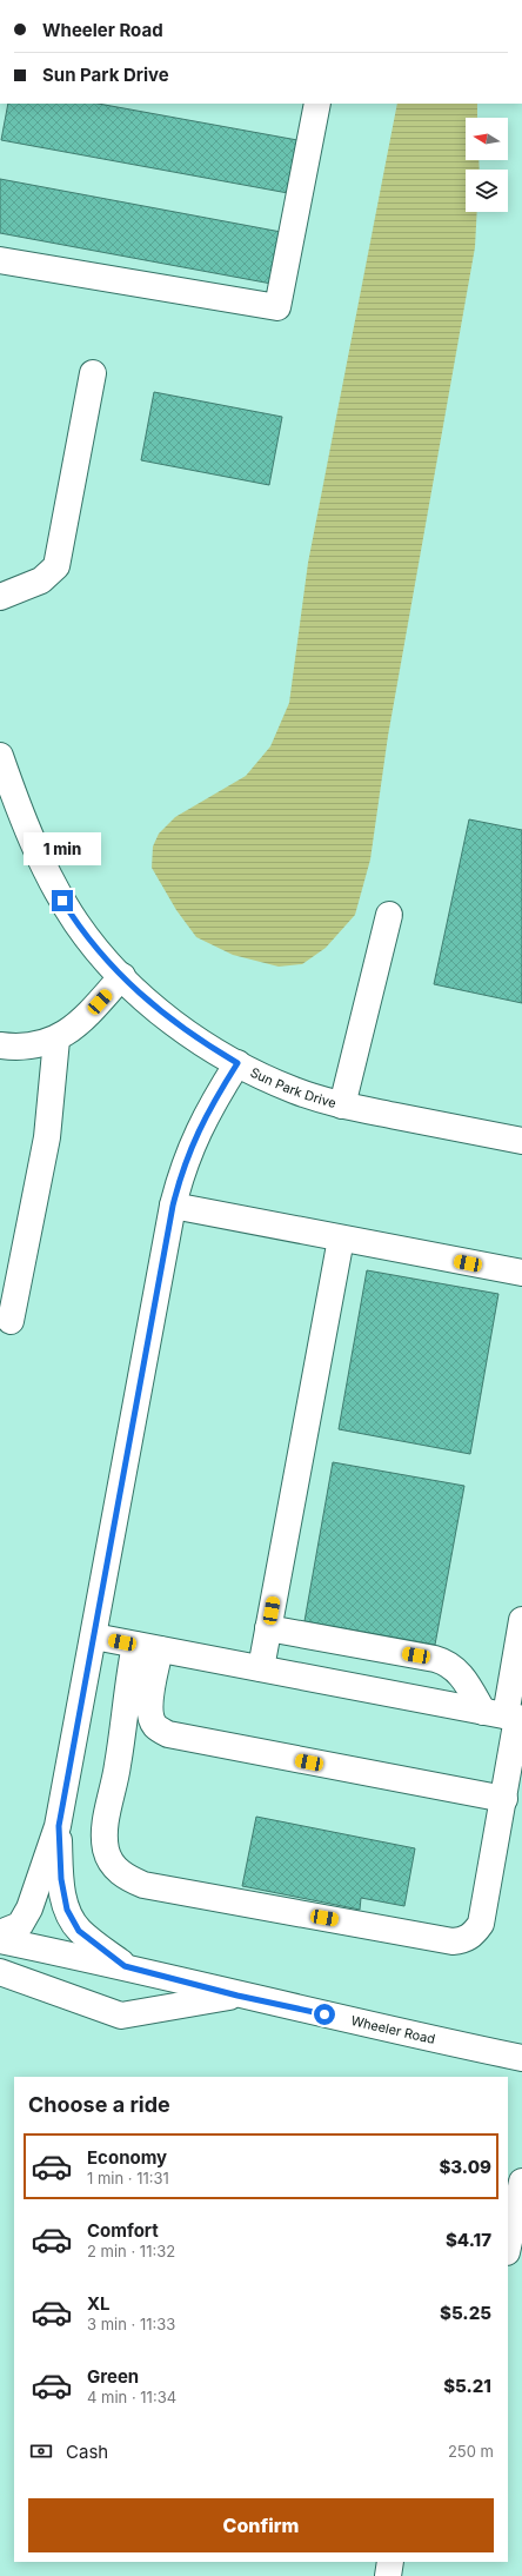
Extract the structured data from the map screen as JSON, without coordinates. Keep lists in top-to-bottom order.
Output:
{
  "streets": {
    "street": ["Sun Park Drive", "Wheeler Road"]
  },
  "north": "left",
  "page": {
    "banner": ["Wheeler Road", "Sun Park Drive"],
    "bubble": "1 min",
    "heading": "Choose a ride",
    "list": [
      {
        "name": "Economy",
        "note": "1 min · 11:31",
        "value": "$3.09"
      },
      {
        "name": "Comfort",
        "note": "2 min · 11:32",
        "value": "$4.17"
      },
      {
        "name": "XL",
        "note": "3 min · 11:33",
        "value": "$5.25"
      },
      {
        "name": "Green",
        "note": "4 min · 11:34",
        "value": "$5.21"
      }
    ],
    "pay": ["Cash", "250 m"],
    "buttons": "Confirm"
  }
}
